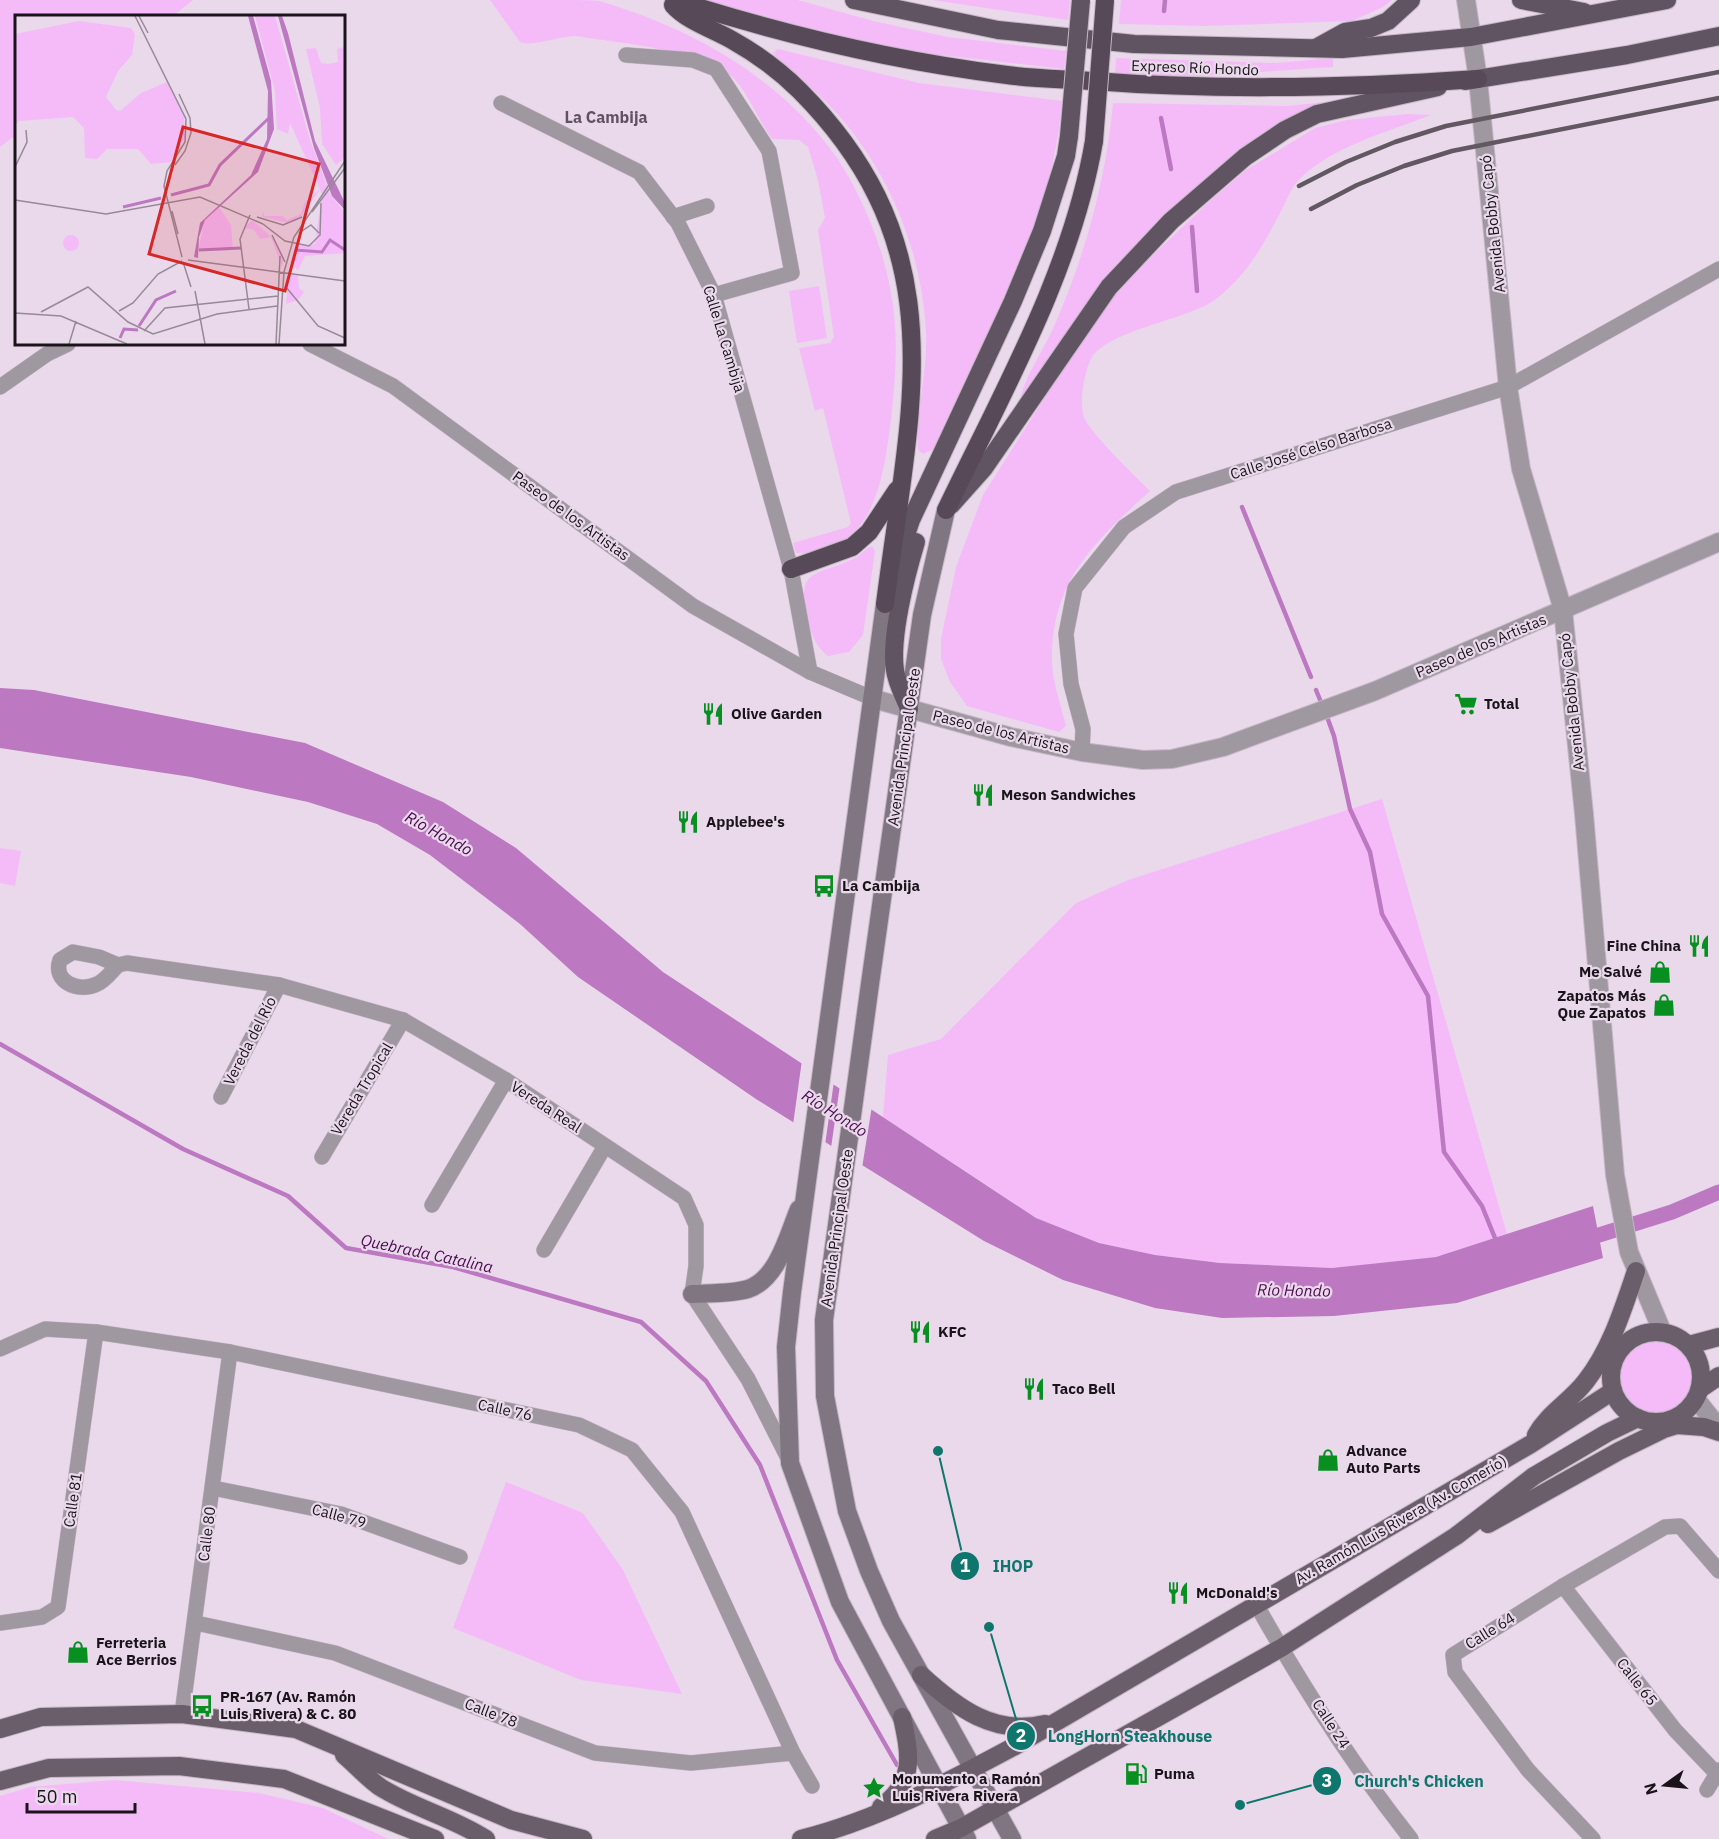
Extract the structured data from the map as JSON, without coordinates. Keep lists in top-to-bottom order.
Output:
{
  "streets": {
    "highway": ["Expreso Río Hondo"],
    "main road": ["Avenida Principal Oeste", "Av. Ramón Luis Rivera (Av. Comerío)"],
    "street": [
      "Avenida Bobby Capó",
      "Calle La Cambija",
      "Calle José Celso Barbosa",
      "Paseo de los Artistas",
      "Vereda del Río",
      "Vereda Tropical",
      "Vereda Real",
      "Calle 76",
      "Calle 81",
      "Calle 79",
      "Calle 80",
      "Calle 64",
      "Calle 65",
      "Calle 78",
      "Calle 24"
    ]
  },
  "crossings": [
    ["Expreso Río Hondo", "Avenida Bobby Capó"],
    ["Avenida Bobby Capó", "Calle José Celso Barbosa"],
    ["Avenida Bobby Capó", "Paseo de los Artistas"],
    ["Avenida Bobby Capó", "Av. Ramón Luis Rivera (Av. Comerío)"],
    ["Calle La Cambija", "Paseo de los Artistas"],
    ["Calle José Celso Barbosa", "Paseo de los Artistas"],
    ["Paseo de los Artistas", "Avenida Principal Oeste"],
    ["Avenida Principal Oeste", "Av. Ramón Luis Rivera (Av. Comerío)"],
    ["Vereda del Río", "Vereda Real"],
    ["Vereda Tropical", "Vereda Real"],
    ["Calle 76", "Calle 81"],
    ["Calle 76", "Calle 80"],
    ["Calle 76", "Calle 78"],
    ["Calle 79", "Calle 80"],
    ["Av. Ramón Luis Rivera (Av. Comerío)", "Calle 24"],
    ["Calle 80", "Calle 78"],
    ["Calle 64", "Calle 65"]
  ],
  "districts": ["La Cambija"],
  "water": ["Río Hondo", "Quebrada Catalina"],
  "places": {
    "supermarket": ["Total"],
    "restaurant": [
      "Olive Garden",
      "Meson Sandwiches",
      "Applebee's",
      "Fine China",
      "KFC",
      "Taco Bell",
      "McDonald's"
    ],
    "bus stop": ["La Cambija", "PR-167 (Av. Ramón Luis Rivera) & C. 80"],
    "shop": [
      "Me Salvé",
      "Zapatos Más Que Zapatos",
      "Advance Auto Parts",
      "Ferreteria Ace Berrios"
    ],
    "other": ["IHOP", "LongHorn Steakhouse", "Church's Chicken"],
    "fuel station": ["Puma"],
    "place": ["Monumento a Ramón Luis Rivera Rivera"]
  },
  "scale_bar": "50 m",
  "north": "left"
}
